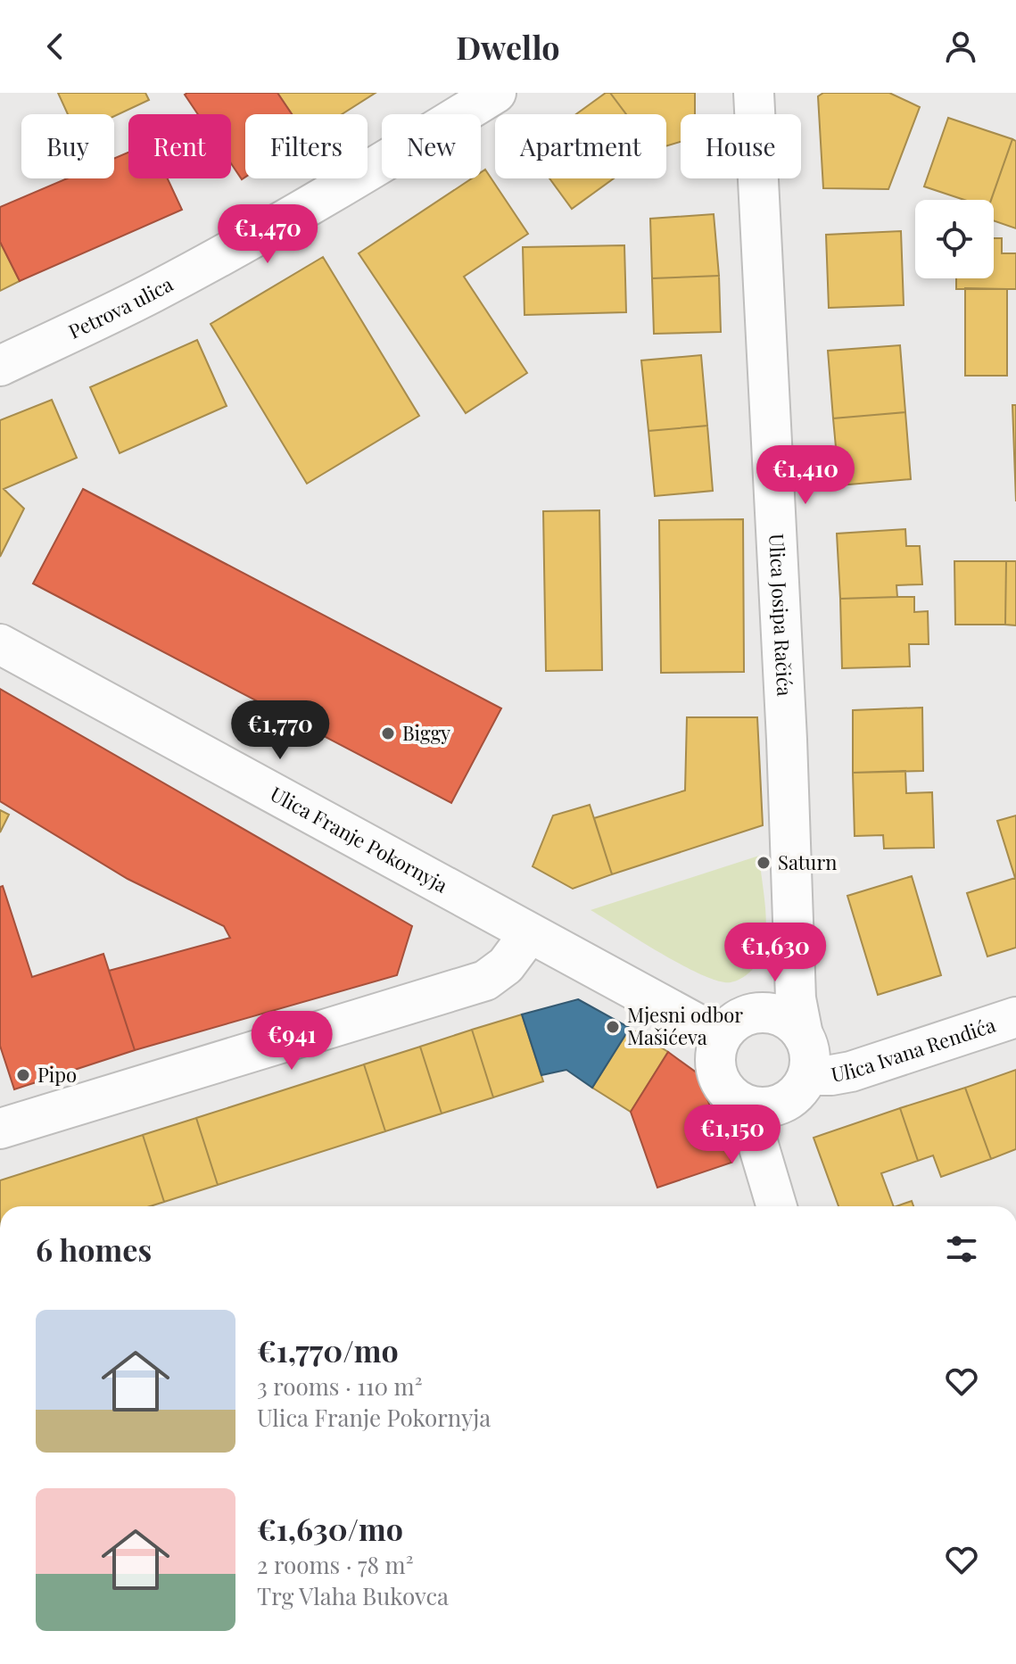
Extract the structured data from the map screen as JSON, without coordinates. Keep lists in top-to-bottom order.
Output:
{
  "streets": {
    "street": [
      "Petrova ulica",
      "Ulica Josipa Račića",
      "Ulica Franje Pokornyja",
      "Ulica Ivana Rendića"
    ]
  },
  "crossings": [
    ["Ulica Josipa Račića", "Ulica Franje Pokornyja"],
    ["Ulica Josipa Račića", "Ulica Ivana Rendića"],
    ["Ulica Franje Pokornyja", "Ulica Ivana Rendića"]
  ],
  "places": [
    "Biggy",
    "Saturn",
    "Mjesni odbor Mašićeva",
    "Pipo"
  ],
  "page": {
    "header": "Dwello",
    "chip": [
      "Buy",
      "Rent",
      "Filters",
      "New",
      "Apartment",
      "House"
    ],
    "price": [
      "€1,470",
      "€1,410",
      "€1,770",
      "€1,630",
      "€941",
      "€1,150"
    ],
    "heading": "6 homes",
    "list": [
      {
        "name": "€1,770/mo",
        "note": "3 rooms · 110 m² · Ulica Franje Pokornyja"
      },
      {
        "name": "€1,630/mo",
        "note": "2 rooms · 78 m² · Trg Vlaha Bukovca"
      }
    ]
  }
}
